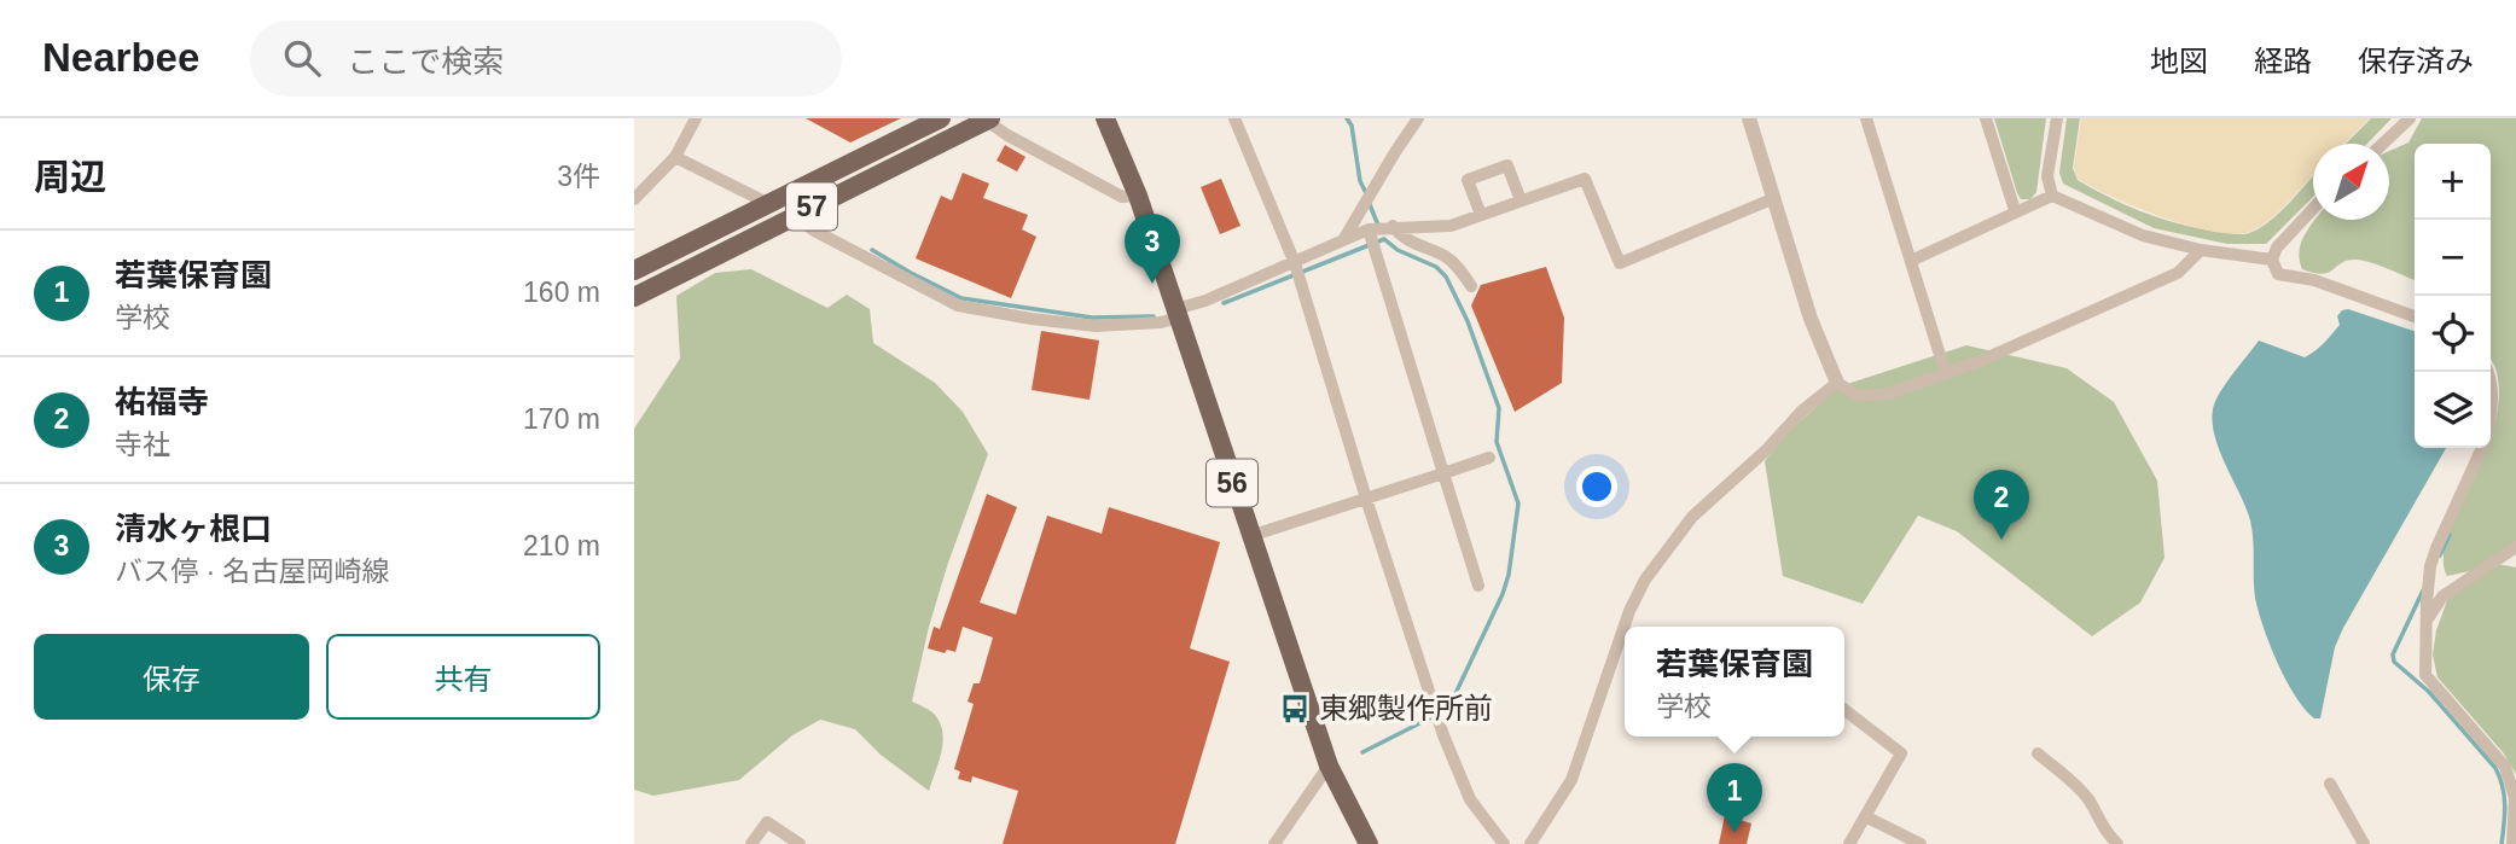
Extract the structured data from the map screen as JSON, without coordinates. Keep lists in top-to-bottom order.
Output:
{
  "streets": {
    "main road": ["57", "56"]
  },
  "places": {
    "bus stop": ["東郷製作所前"]
  },
  "north": "top right",
  "page": {
    "header": "Nearbee",
    "search": "ここで検索",
    "nav": ["地図", "経路", "保存済み"],
    "heading": ["周辺", "3件"],
    "map_buttons": ["+", "−"],
    "pins": ["3", "2", "1"],
    "list": [
      {
        "mark": "1",
        "name": "若葉保育園",
        "note": "学校",
        "value": "160 m"
      },
      {
        "mark": "2",
        "name": "祐福寺",
        "note": "寺社",
        "value": "170 m"
      },
      {
        "mark": "3",
        "name": "清水ヶ根口",
        "note": "バス停 · 名古屋岡崎線",
        "value": "210 m"
      }
    ],
    "buttons": ["保存", "共有"],
    "popup": ["若葉保育園", "学校"]
  }
}
